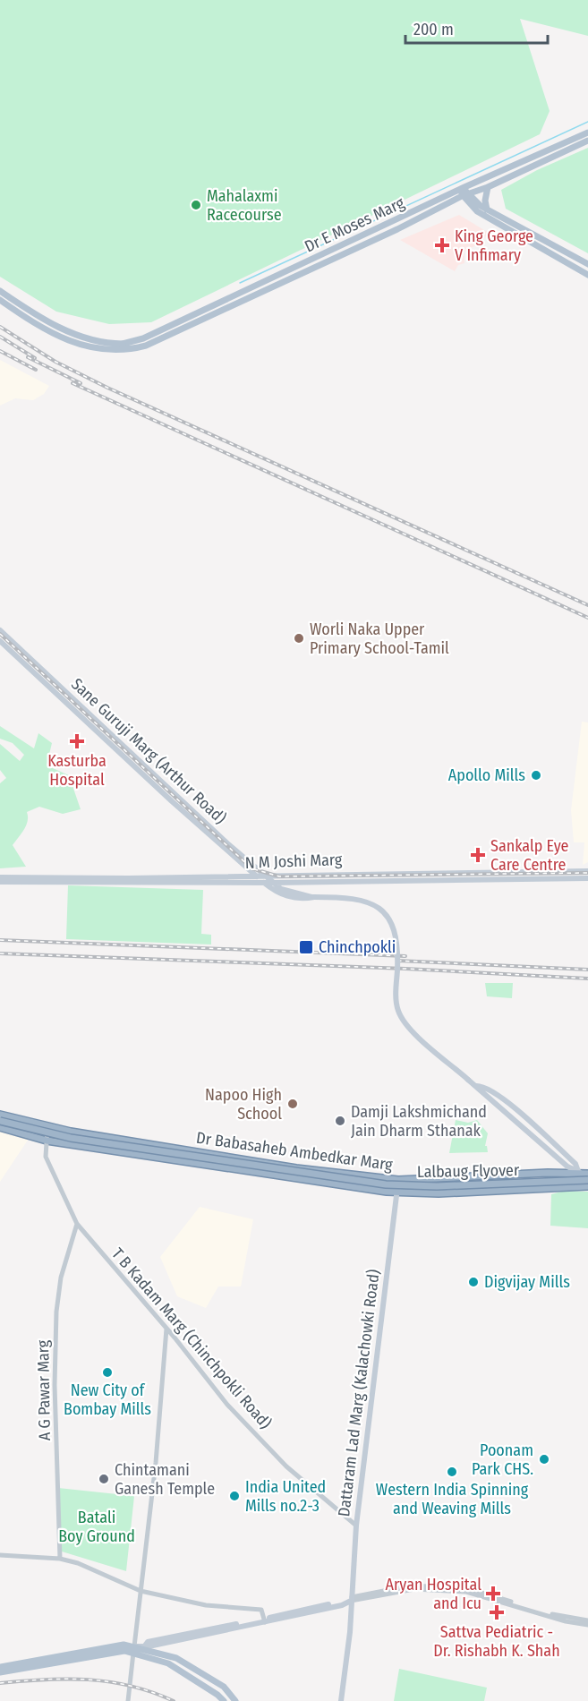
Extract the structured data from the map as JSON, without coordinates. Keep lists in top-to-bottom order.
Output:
{
  "streets": {
    "highway": ["Dr Babasaheb Ambedkar Marg", "Lalbaug Flyover"],
    "main road": [
      "Dr E Moses Marg",
      "Sane Guruji Marg (Arthur Road)",
      "N M Joshi Marg",
      "Dattaram Lad Marg (Kalachowki Road)"
    ],
    "street": ["T B Kadam Marg (Chinchpokli Road)", "A G Pawar Marg"]
  },
  "crossings": [
    ["Sane Guruji Marg (Arthur Road)", "N M Joshi Marg"],
    ["Dr Babasaheb Ambedkar Marg", "T B Kadam Marg (Chinchpokli Road)"],
    ["Dr Babasaheb Ambedkar Marg", "Dattaram Lad Marg (Kalachowki Road)"],
    ["T B Kadam Marg (Chinchpokli Road)", "A G Pawar Marg"],
    ["T B Kadam Marg (Chinchpokli Road)", "Dattaram Lad Marg (Kalachowki Road)"]
  ],
  "parks": ["Batali Boy Ground"],
  "places": {
    "other": [
      "Mahalaxmi Racecourse",
      "Worli Naka Upper Primary School-Tamil",
      "Apollo Mills",
      "Napoo High School",
      "Damji Lakshmichand Jain Dharm Sthanak",
      "Digvijay Mills",
      "New City of Bombay Mills",
      "Poonam Park CHS.",
      "Western India Spinning and Weaving Mills",
      "Chintamani Ganesh Temple",
      "India United Mills no.2-3"
    ],
    "health": [
      "King George V Infimary",
      "Kasturba Hospital",
      "Sankalp Eye Care Centre",
      "Aryan Hospital and Icu",
      "Sattva Pediatric - Dr. Rishabh K. Shah"
    ],
    "transit": ["Chinchpokli"]
  },
  "scale_bar": "200 m"
}
